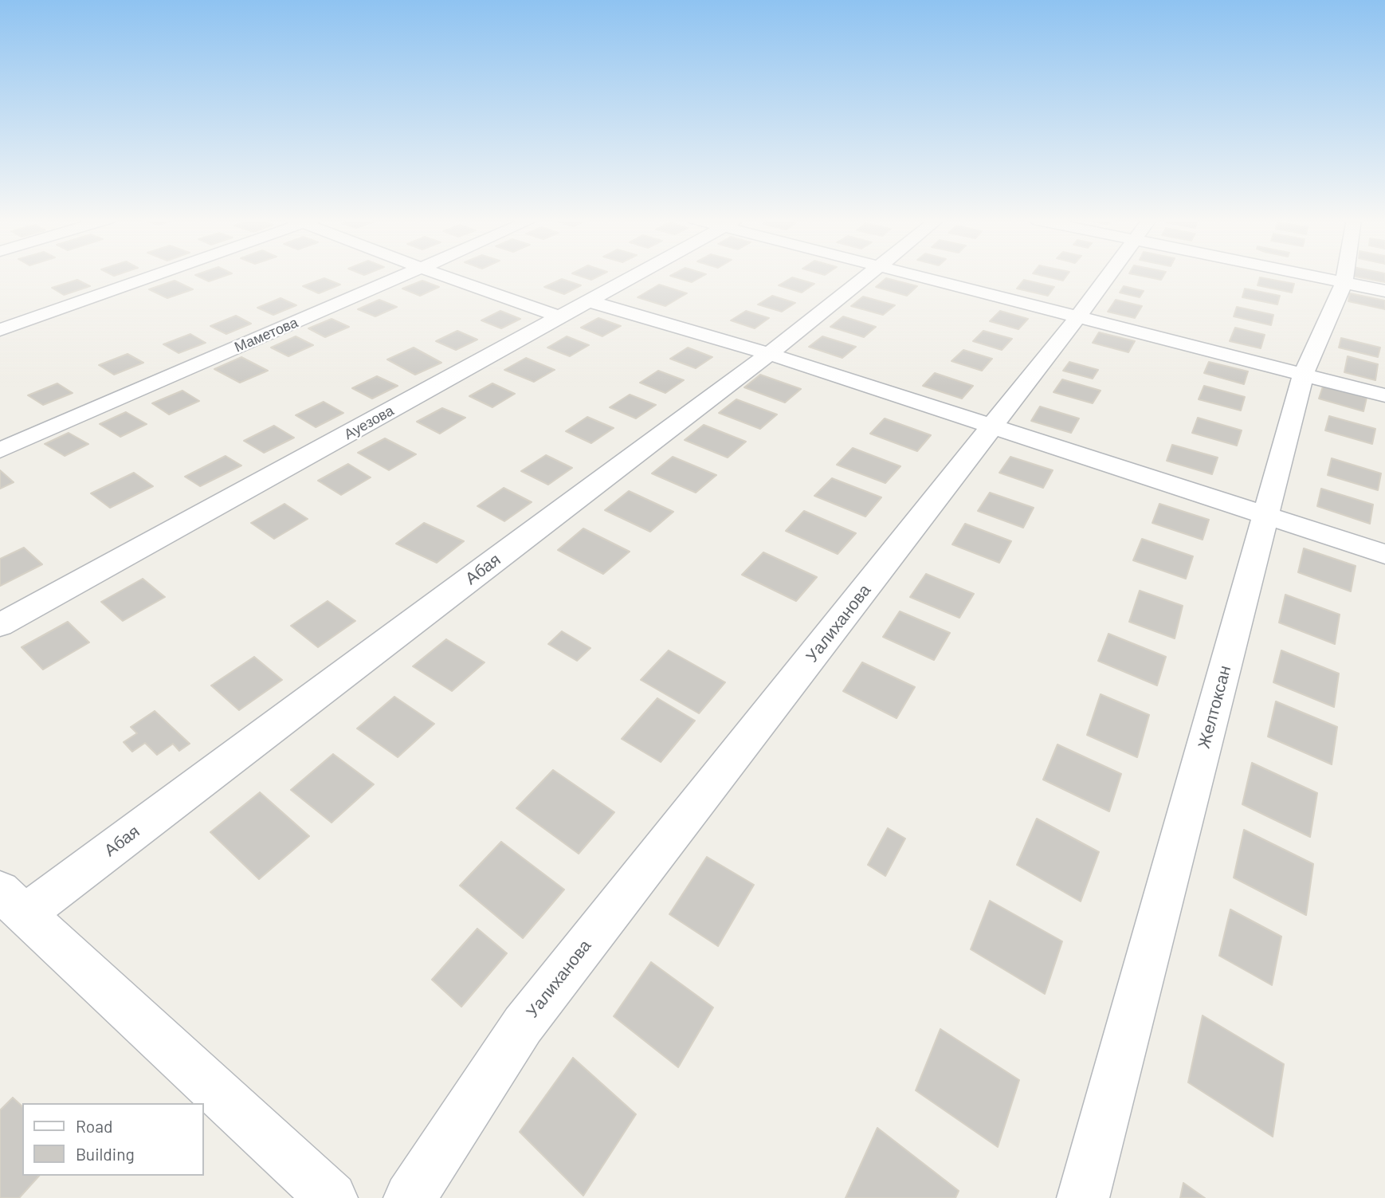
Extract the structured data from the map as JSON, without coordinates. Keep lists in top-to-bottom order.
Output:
{
  "streets": {
    "street": [
      "Маметова",
      "Ауезова",
      "Абая",
      "Уалиханова",
      "Желтоксан"
    ]
  },
  "legend": ["Road", "Building"]
}
